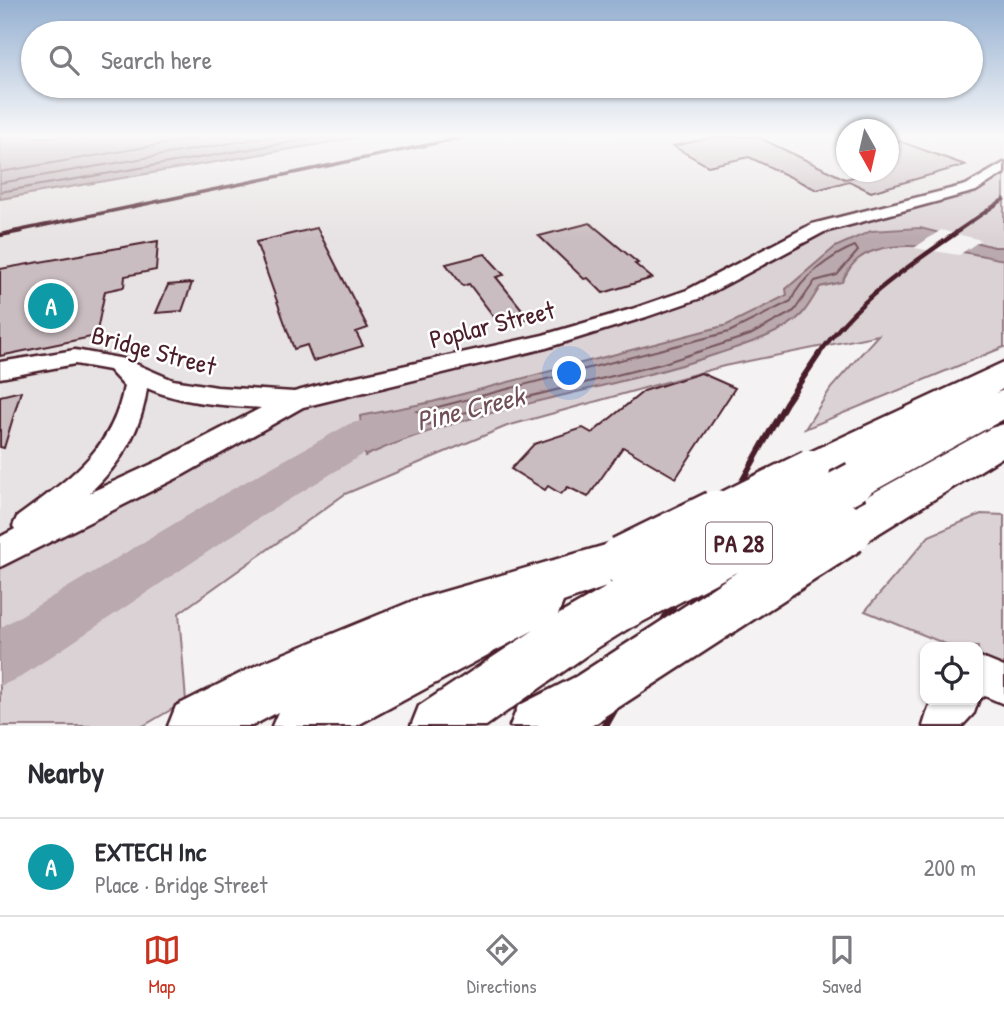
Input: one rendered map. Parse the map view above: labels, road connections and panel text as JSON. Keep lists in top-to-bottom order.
{
  "streets": {
    "highway": ["PA 28"],
    "street": ["Poplar Street", "Bridge Street"]
  },
  "crossings": [
    ["Poplar Street", "Bridge Street"]
  ],
  "water": ["Pine Creek"],
  "north": "bottom",
  "page": {
    "search": "Search here",
    "pins": "A",
    "heading": "Nearby",
    "list": [
      {
        "mark": "A",
        "name": "EXTECH Inc",
        "note": "Place · Bridge Street",
        "value": "200 m"
      }
    ],
    "nav": ["Map", "Directions", "Saved"]
  }
}
